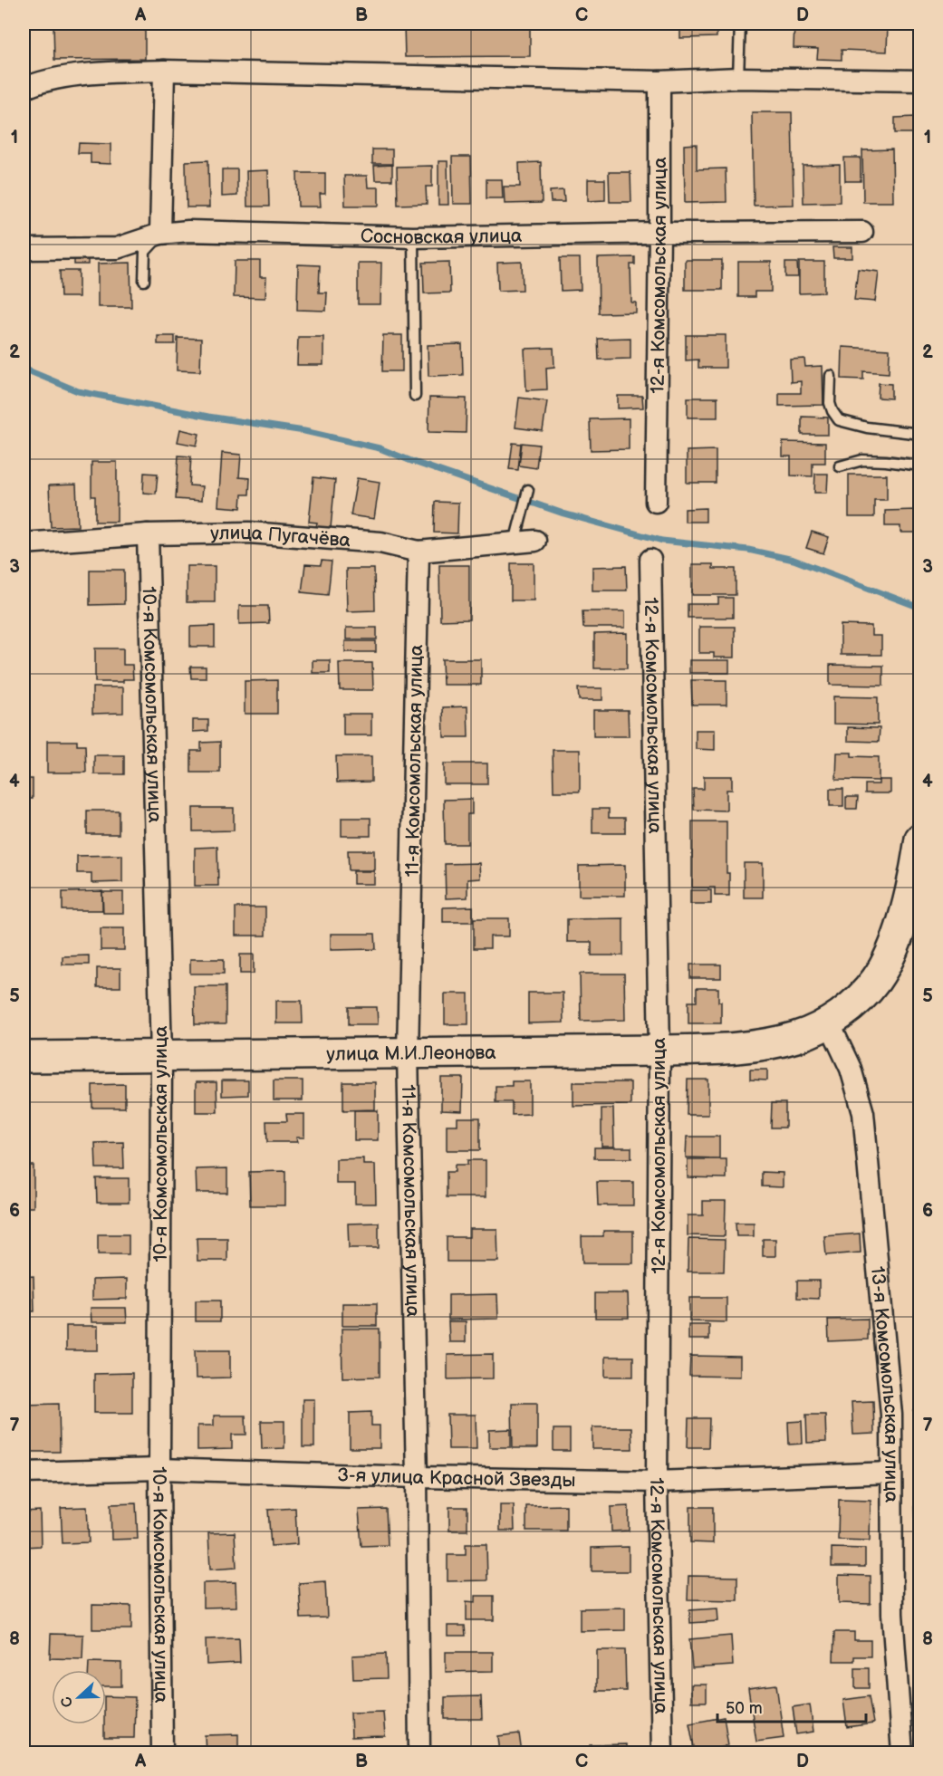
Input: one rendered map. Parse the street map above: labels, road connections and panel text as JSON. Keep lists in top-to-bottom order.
{
  "streets": {
    "main road": ["улица М.И.Леонова"],
    "street": [
      "Сосновская улица",
      "12-я Комсомольская улица",
      "улица Пугачёва",
      "10-я Комсомольская улица",
      "11-я Комсомольская улица",
      "13-я Комсомольская улица",
      "3-я улица Красной Звезды"
    ]
  },
  "crossings": [
    ["Сосновская улица", "12-я Комсомольская улица"],
    ["12-я Комсомольская улица", "улица М.И.Леонова"],
    ["12-я Комсомольская улица", "3-я улица Красной Звезды"],
    ["улица Пугачёва", "10-я Комсомольская улица"],
    ["улица Пугачёва", "11-я Комсомольская улица"],
    ["10-я Комсомольская улица", "улица М.И.Леонова"],
    ["10-я Комсомольская улица", "3-я улица Красной Звезды"],
    ["11-я Комсомольская улица", "улица М.И.Леонова"],
    ["11-я Комсомольская улица", "3-я улица Красной Звезды"],
    ["улица М.И.Леонова", "13-я Комсомольская улица"],
    ["13-я Комсомольская улица", "3-я улица Красной Звезды"]
  ],
  "scale_bar": "50 m",
  "north": "left",
  "grid": {
    "columns": [
      "A",
      "B",
      "C",
      "D"
    ],
    "rows": [
      "1",
      "2",
      "3",
      "4",
      "5",
      "6",
      "7",
      "8"
    ]
  }
}
